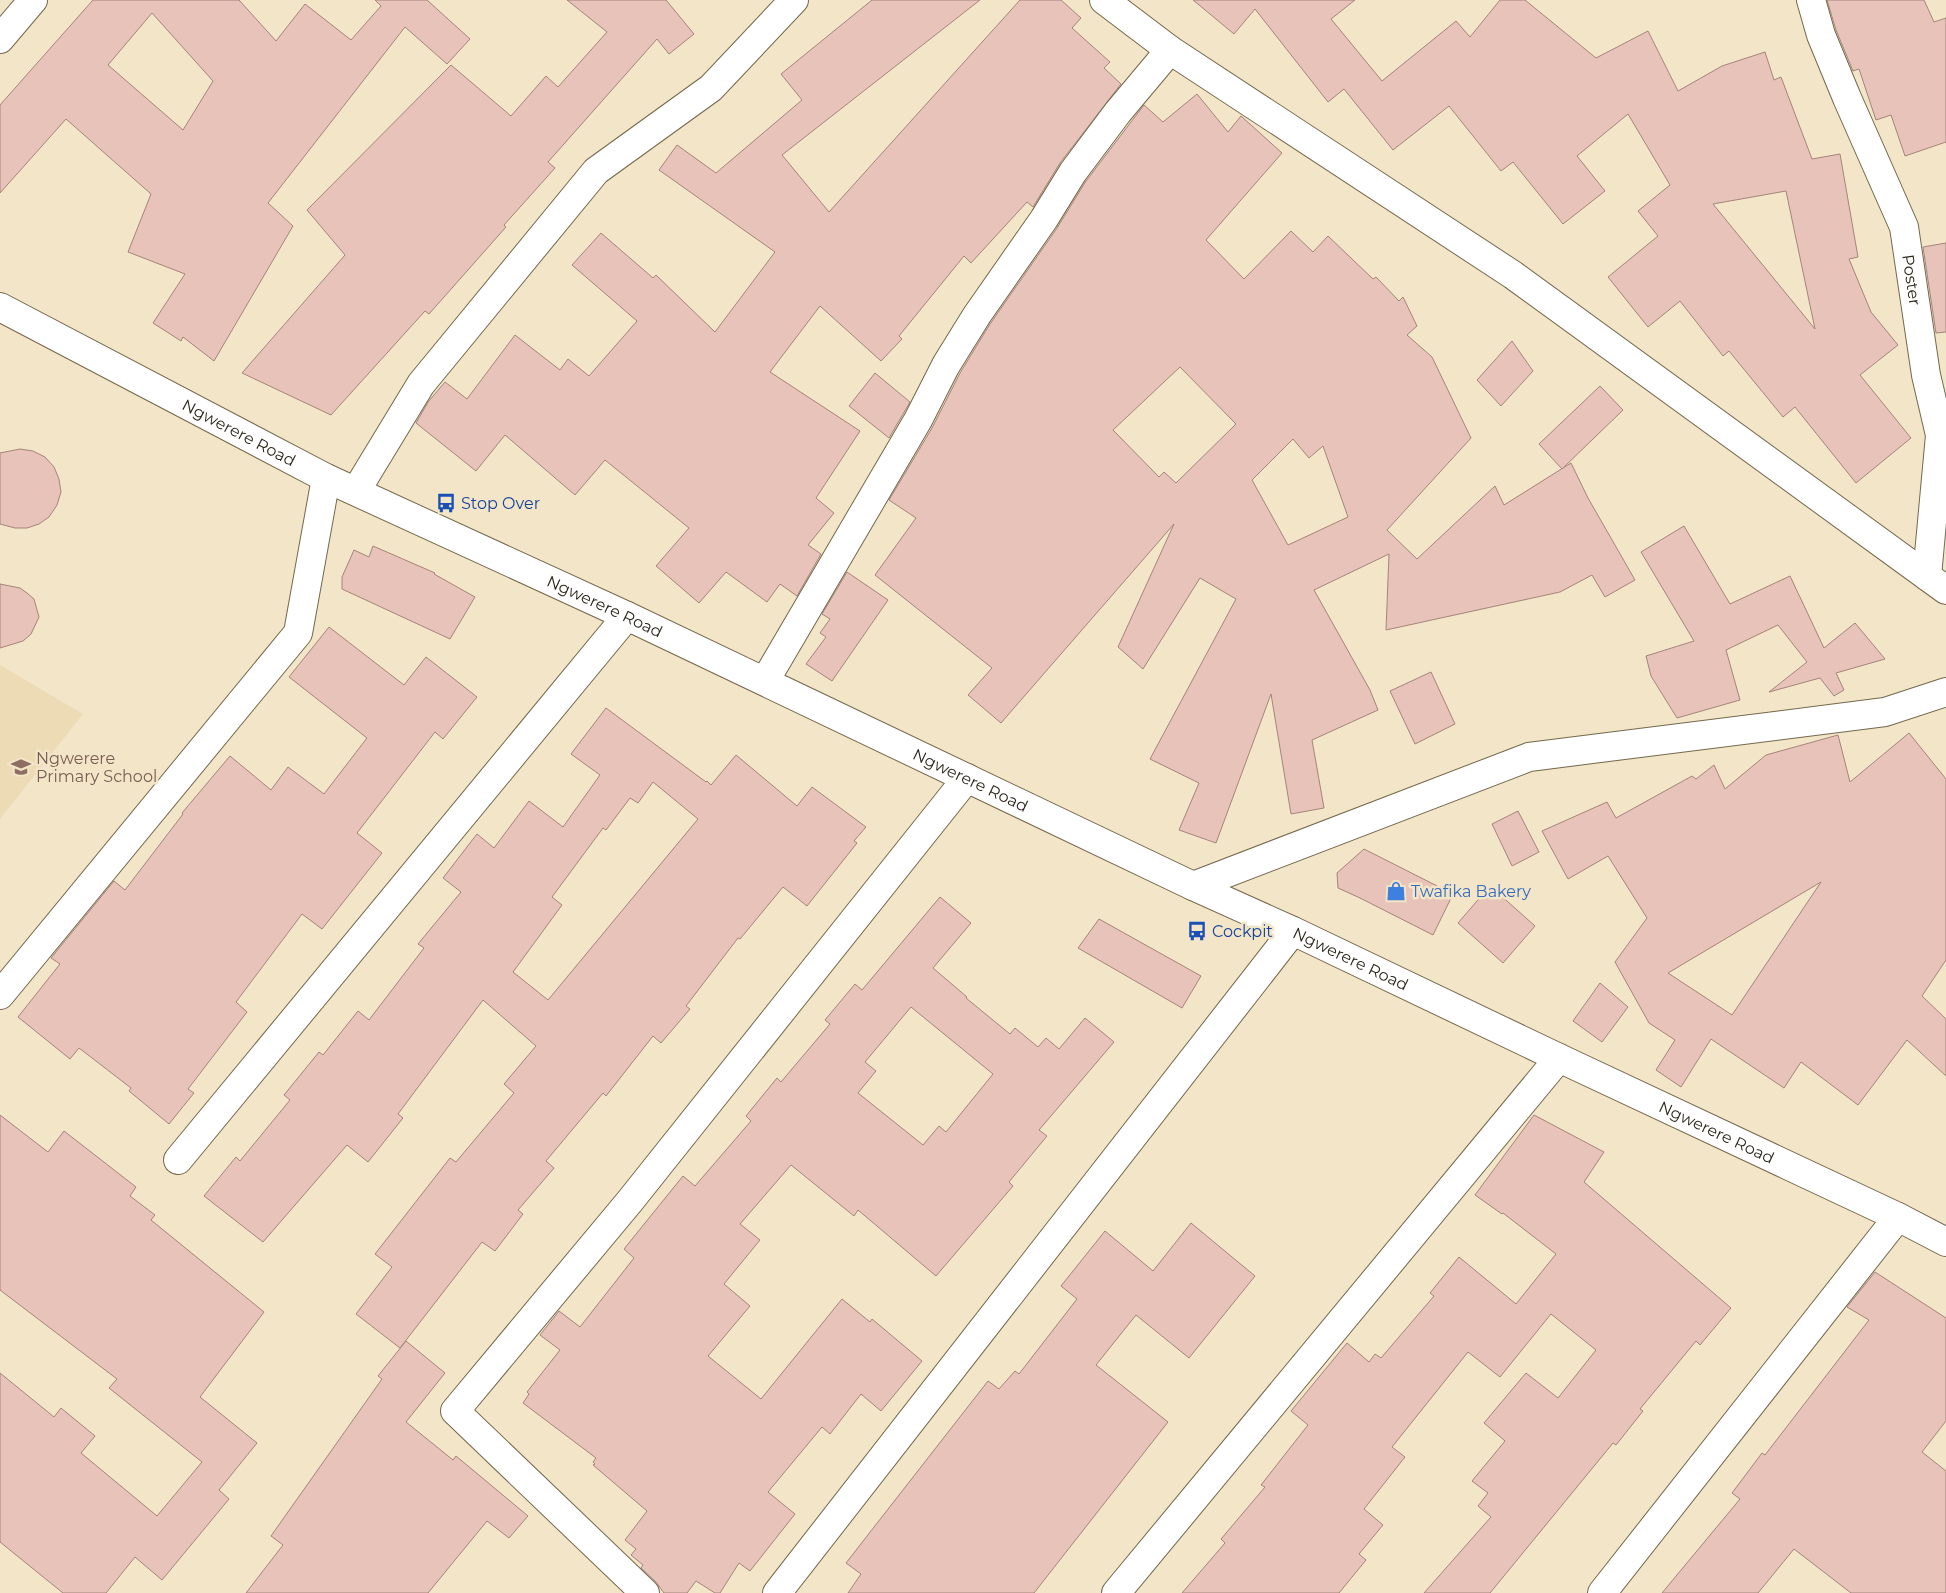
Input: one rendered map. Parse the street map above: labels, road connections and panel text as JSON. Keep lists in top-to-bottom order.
{
  "streets": {
    "street": ["Poster", "Ngwerere Road"]
  },
  "places": {
    "bus stop": ["Stop Over", "Cockpit"],
    "school or university": ["Ngwerere Primary School"],
    "shop": ["Twafika Bakery"]
  }
}
